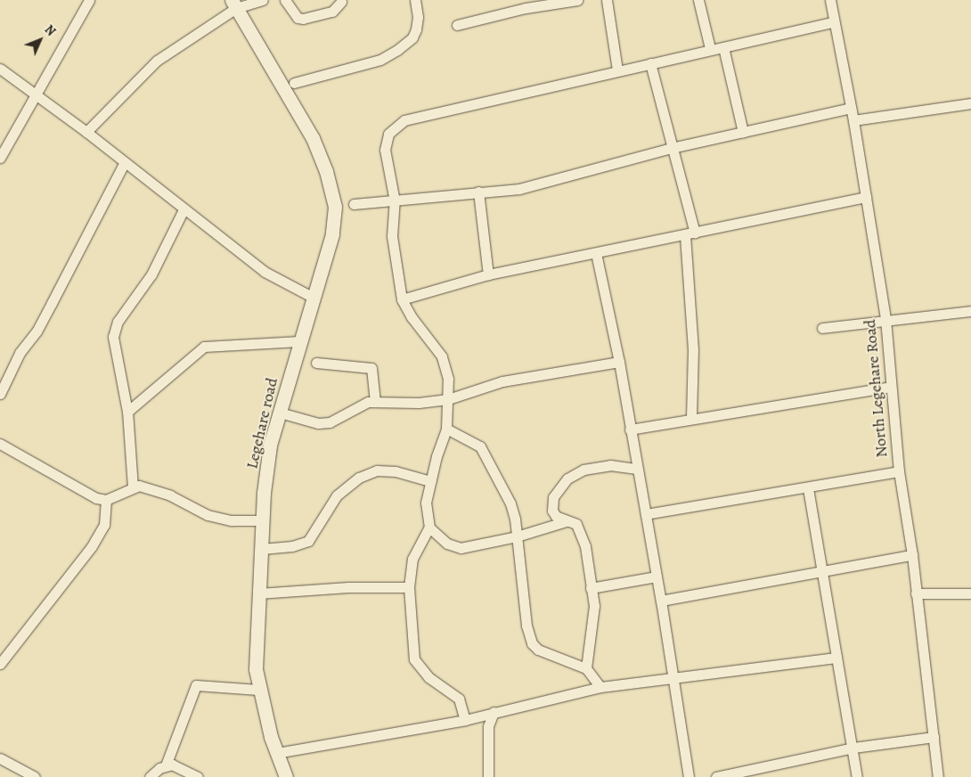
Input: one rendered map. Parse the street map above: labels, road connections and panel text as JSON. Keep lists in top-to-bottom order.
{
  "streets": {
    "main road": ["Legehare road"],
    "street": ["North Legehare Road"]
  },
  "north": "top right"
}
